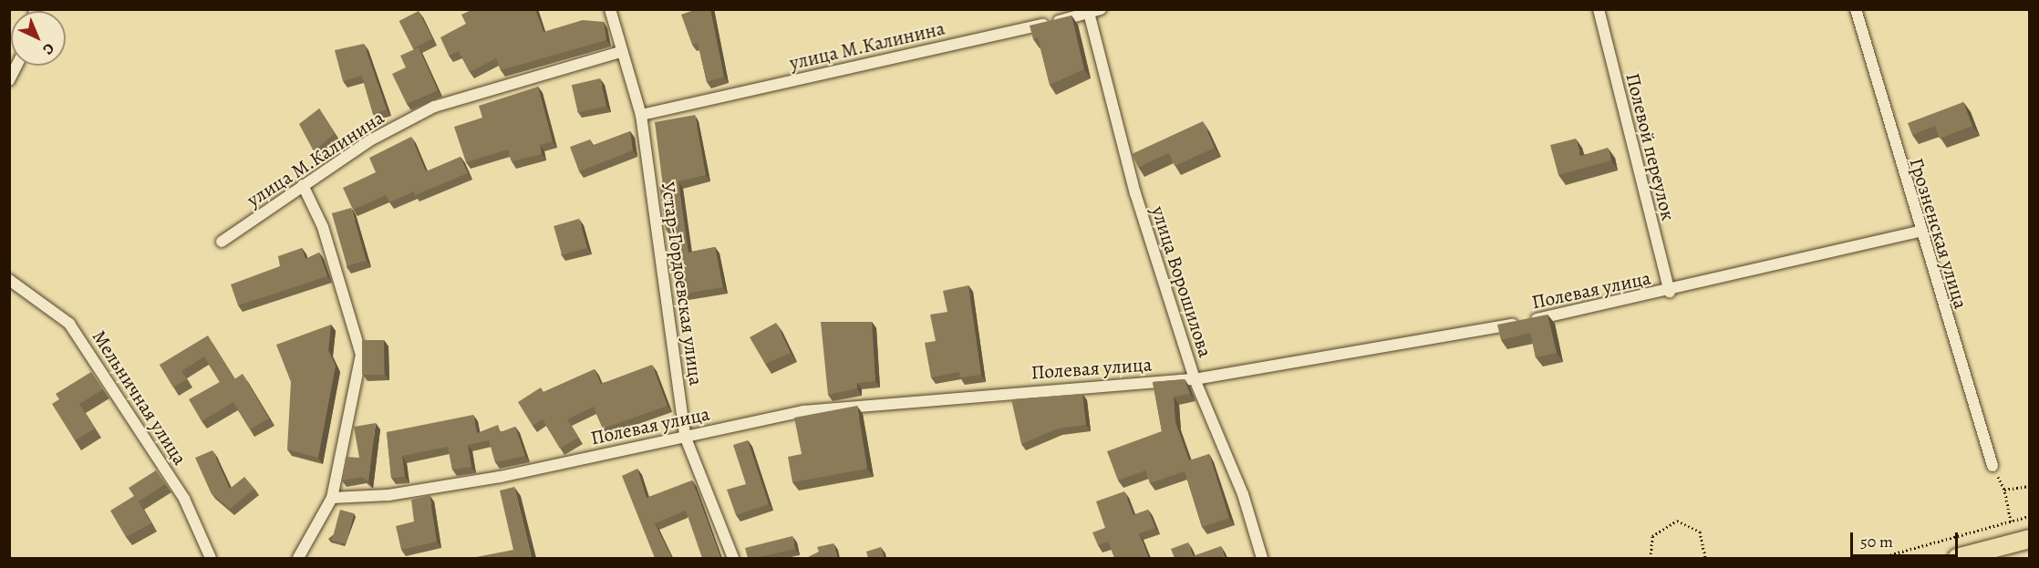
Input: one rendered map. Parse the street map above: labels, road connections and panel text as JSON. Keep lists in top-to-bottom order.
{
  "streets": {
    "street": [
      "улица М.Калинина",
      "Полевой переулок",
      "Грозненская улица",
      "улица Ворошилова",
      "Устар-Гордоевская улица",
      "Полевая улица",
      "Мельничная улица"
    ]
  },
  "crossings": [
    ["улица М.Калинина", "улица Ворошилова"],
    ["улица М.Калинина", "Устар-Гордоевская улица"],
    ["Полевой переулок", "Полевая улица"],
    ["Грозненская улица", "Полевая улица"],
    ["улица Ворошилова", "Полевая улица"],
    ["Устар-Гордоевская улица", "Полевая улица"]
  ],
  "scale_bar": "50 m",
  "north": "bottom right"
}
